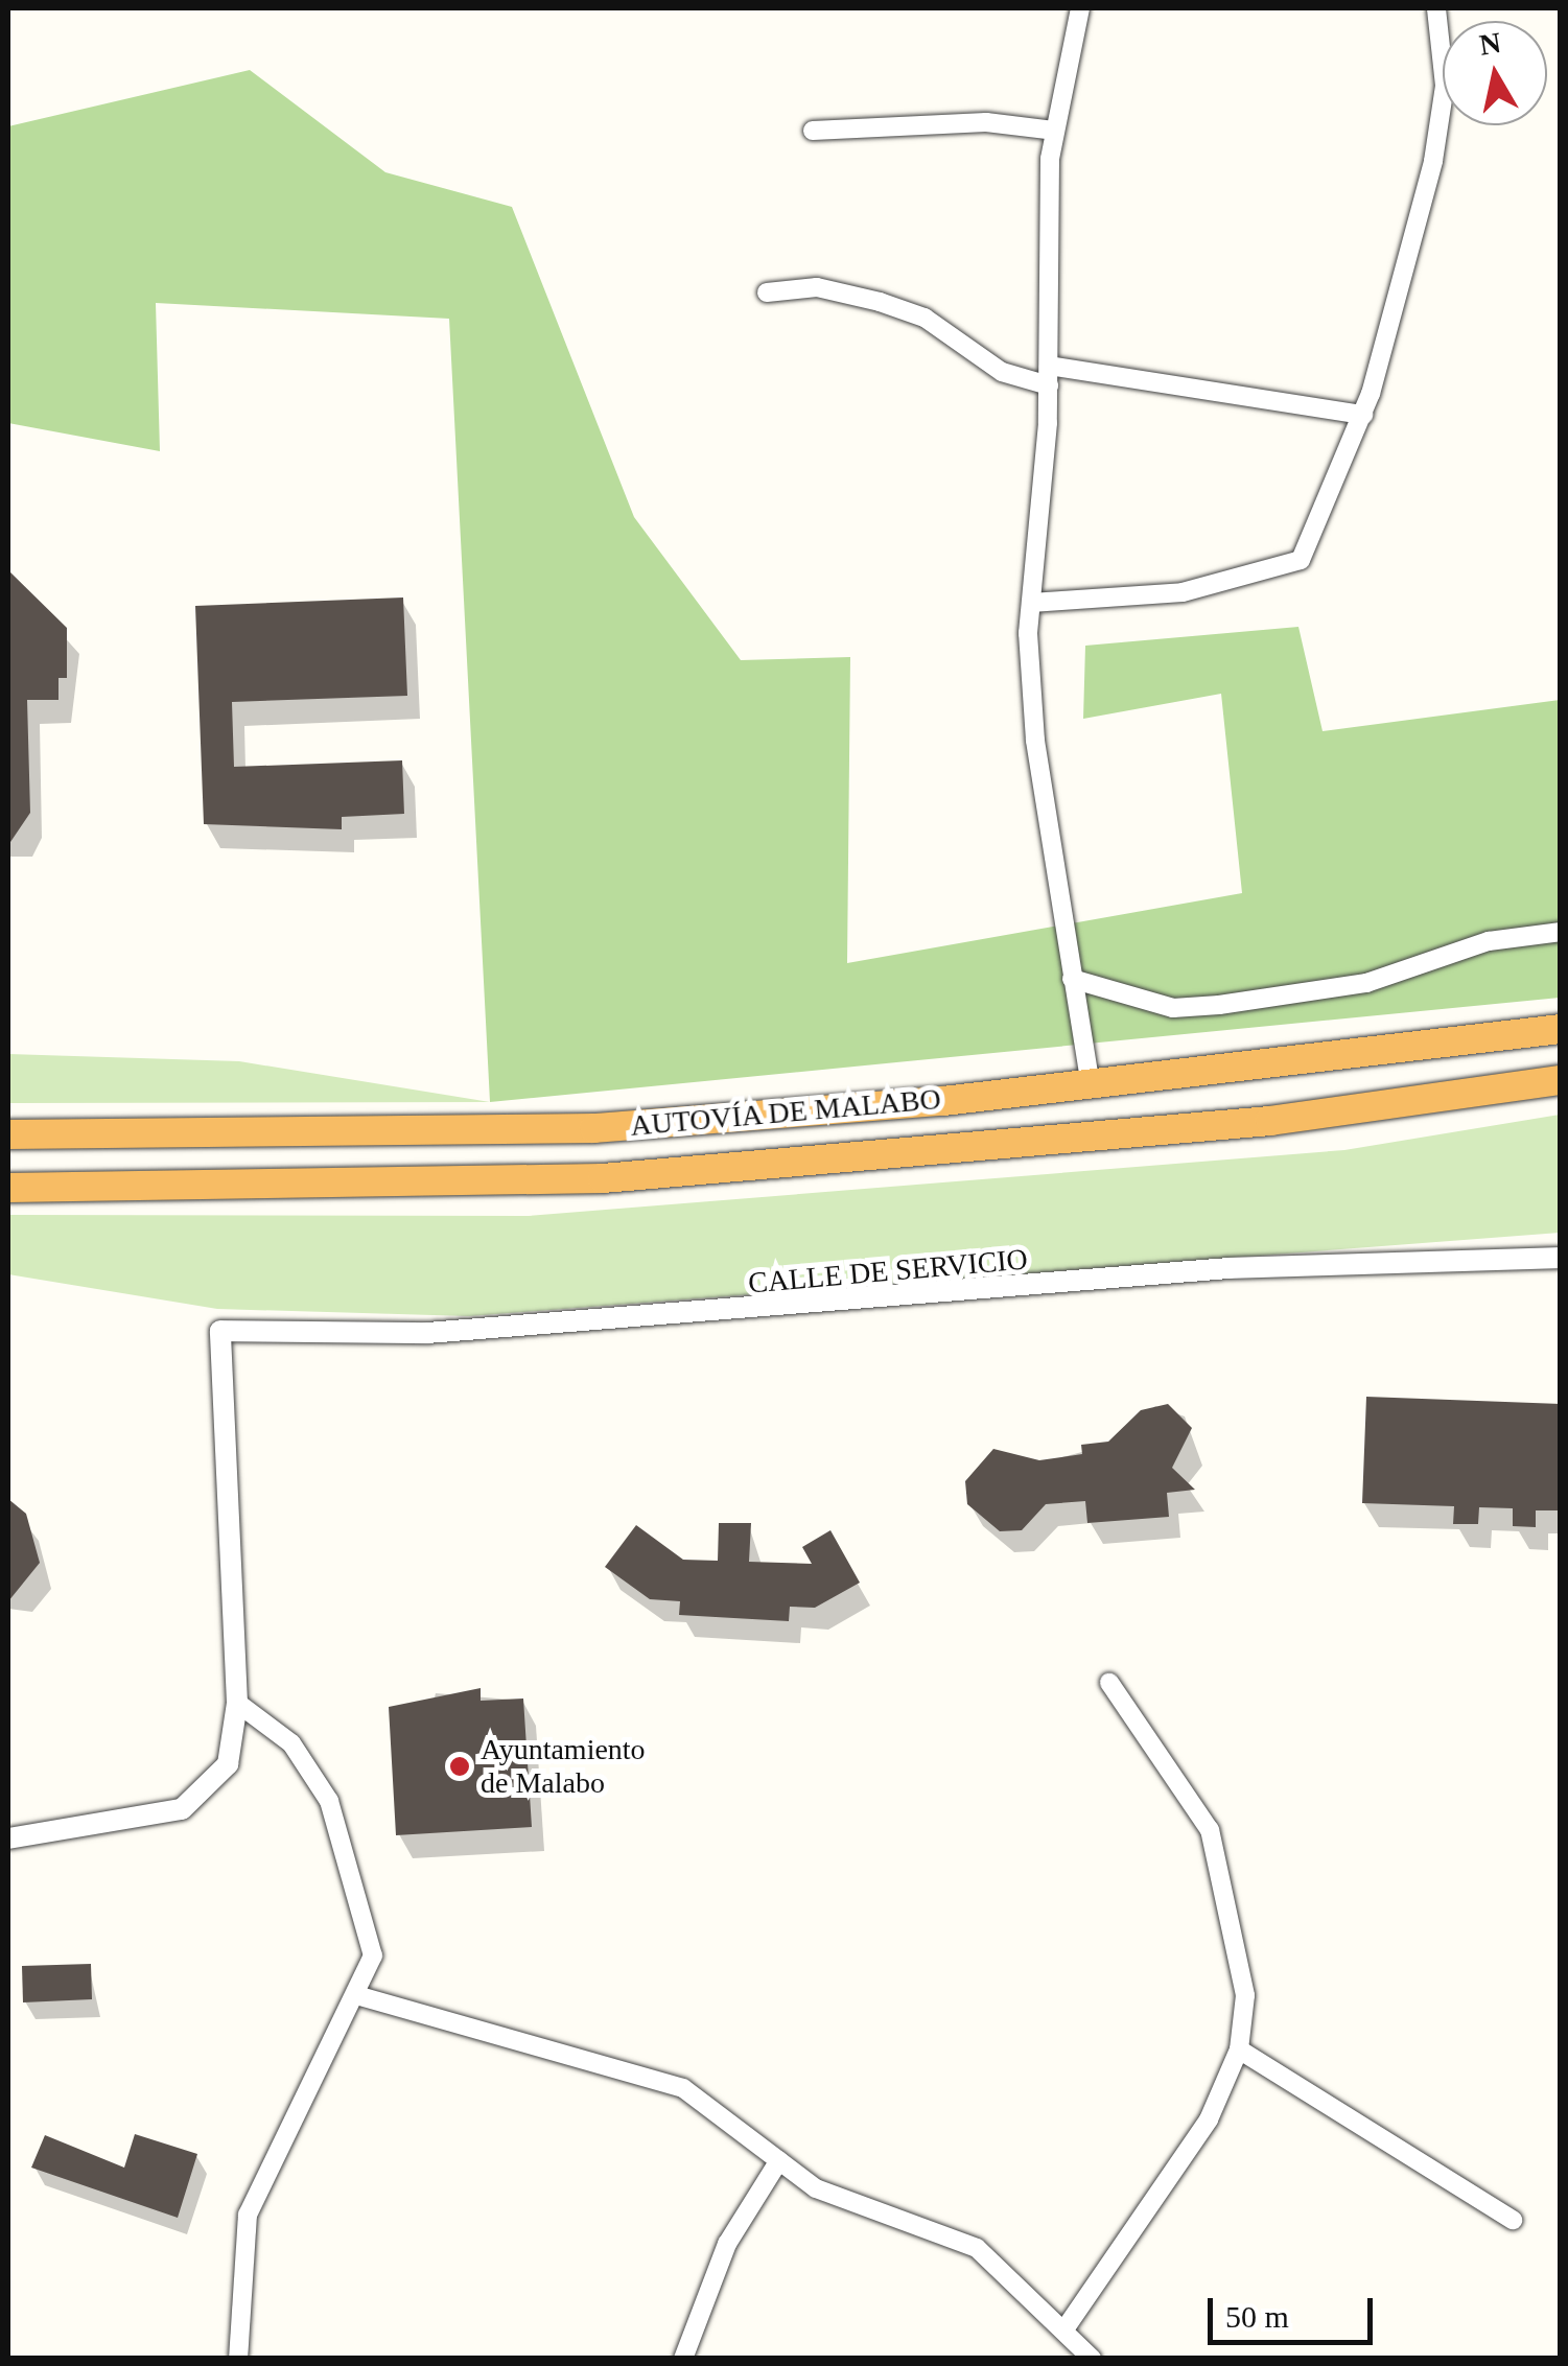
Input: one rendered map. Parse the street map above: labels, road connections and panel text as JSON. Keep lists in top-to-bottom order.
{
  "streets": {
    "highway": ["AUTOVÍA DE MALABO"],
    "street": ["CALLE DE SERVICIO"]
  },
  "places": ["Ayuntamiento de Malabo"],
  "scale_bar": "50 m",
  "north": "top"
}
